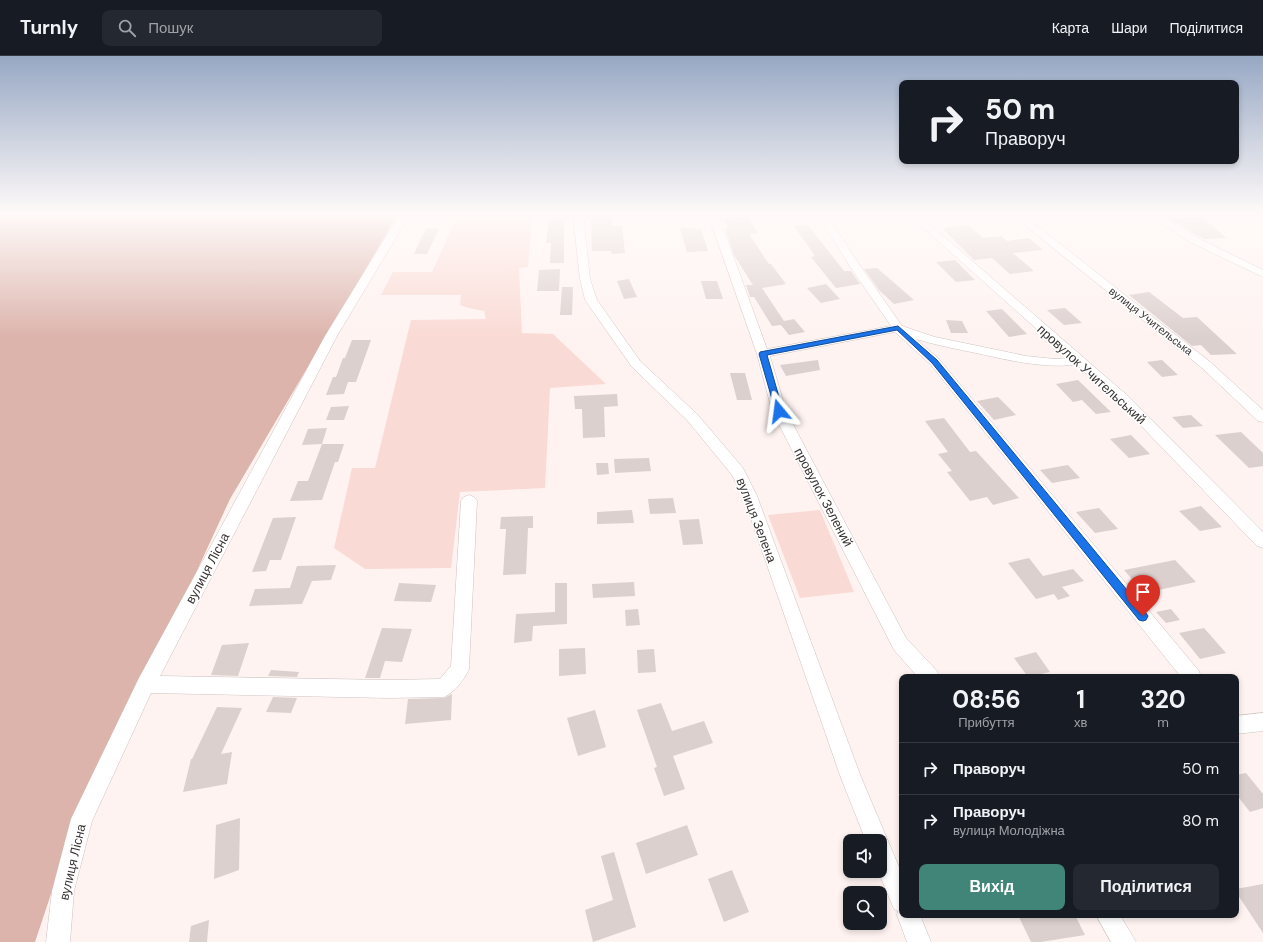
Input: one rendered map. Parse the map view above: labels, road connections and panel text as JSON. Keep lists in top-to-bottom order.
{
  "streets": {
    "street": [
      "вулиця Учительська",
      "провулок Учительський",
      "провулок Зелений",
      "вулиця Зелена",
      "вулиця Лісна"
    ]
  },
  "page": {
    "header": "Turnly",
    "search": "Пошук",
    "nav": ["Карта", "Шари", "Поділитися"],
    "turn": ["50 m", "Праворуч"],
    "eta": [
      "08:56",
      "Прибуття",
      "1",
      "хв",
      "320",
      "m"
    ],
    "list": [
      {
        "name": "Праворуч",
        "value": "50 m"
      },
      {
        "name": "Праворуч",
        "note": "вулиця Молодіжна",
        "value": "80 m"
      }
    ],
    "buttons": ["Вихід", "Поділитися"]
  }
}
